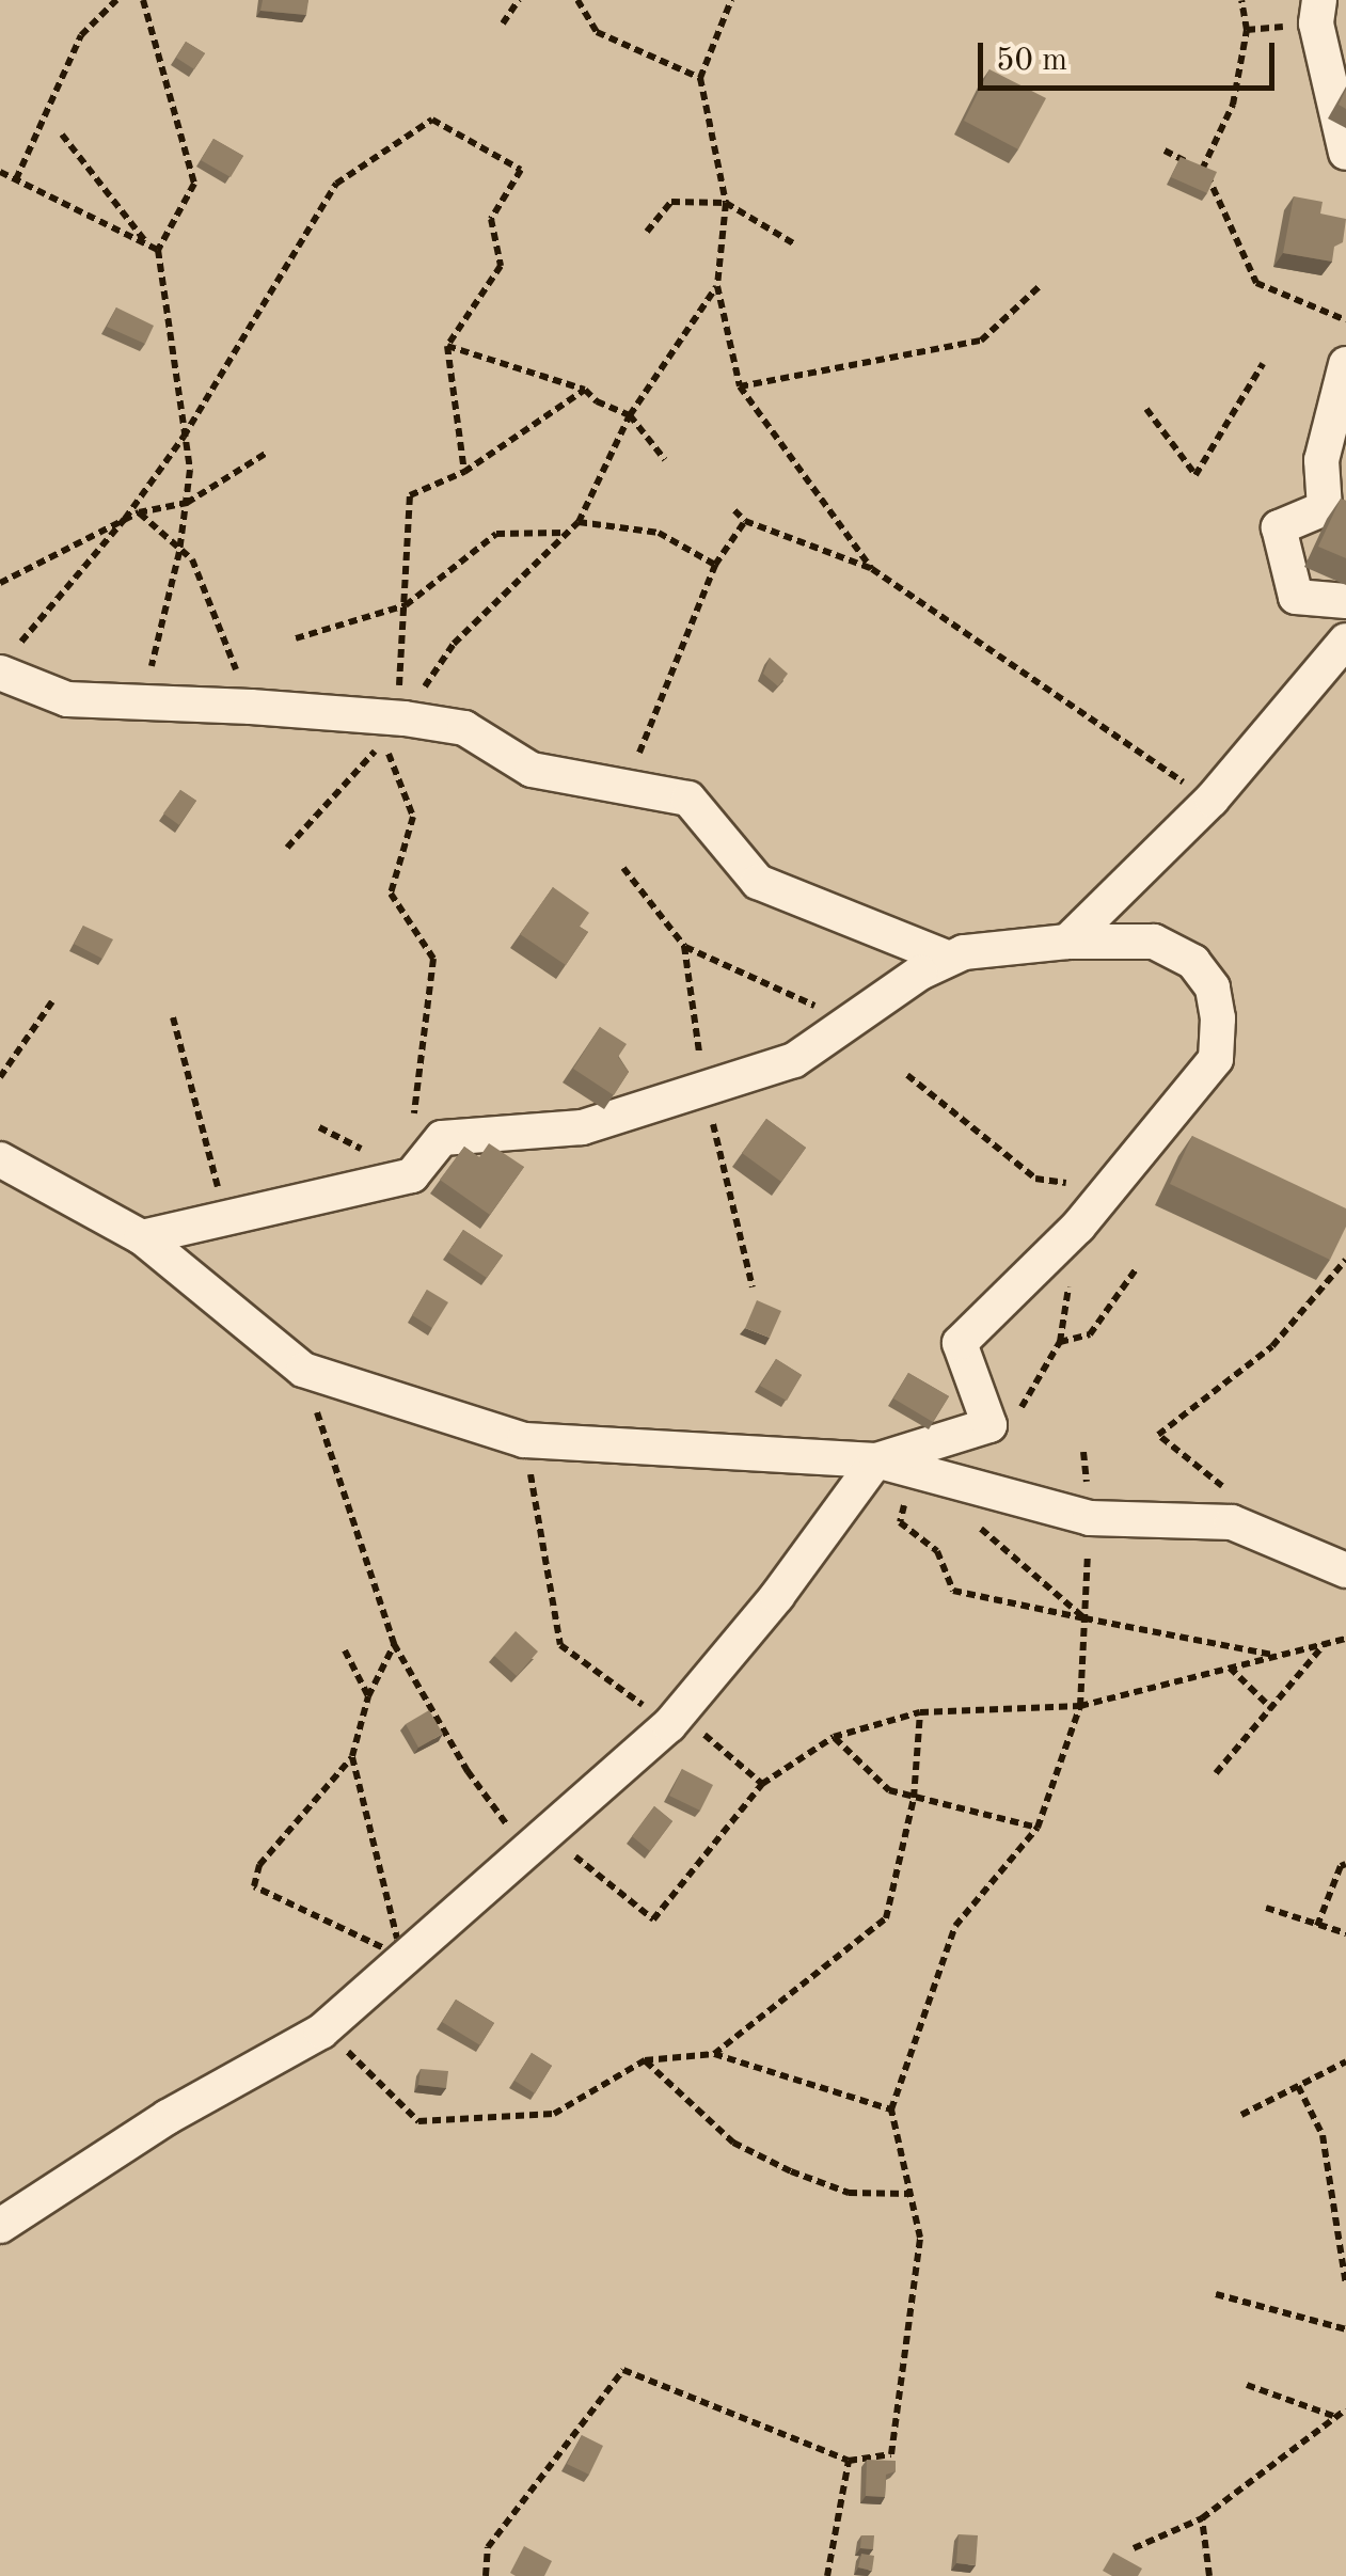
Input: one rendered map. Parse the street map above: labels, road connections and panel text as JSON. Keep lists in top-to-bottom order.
{
  "scale_bar": "50 m"
}
